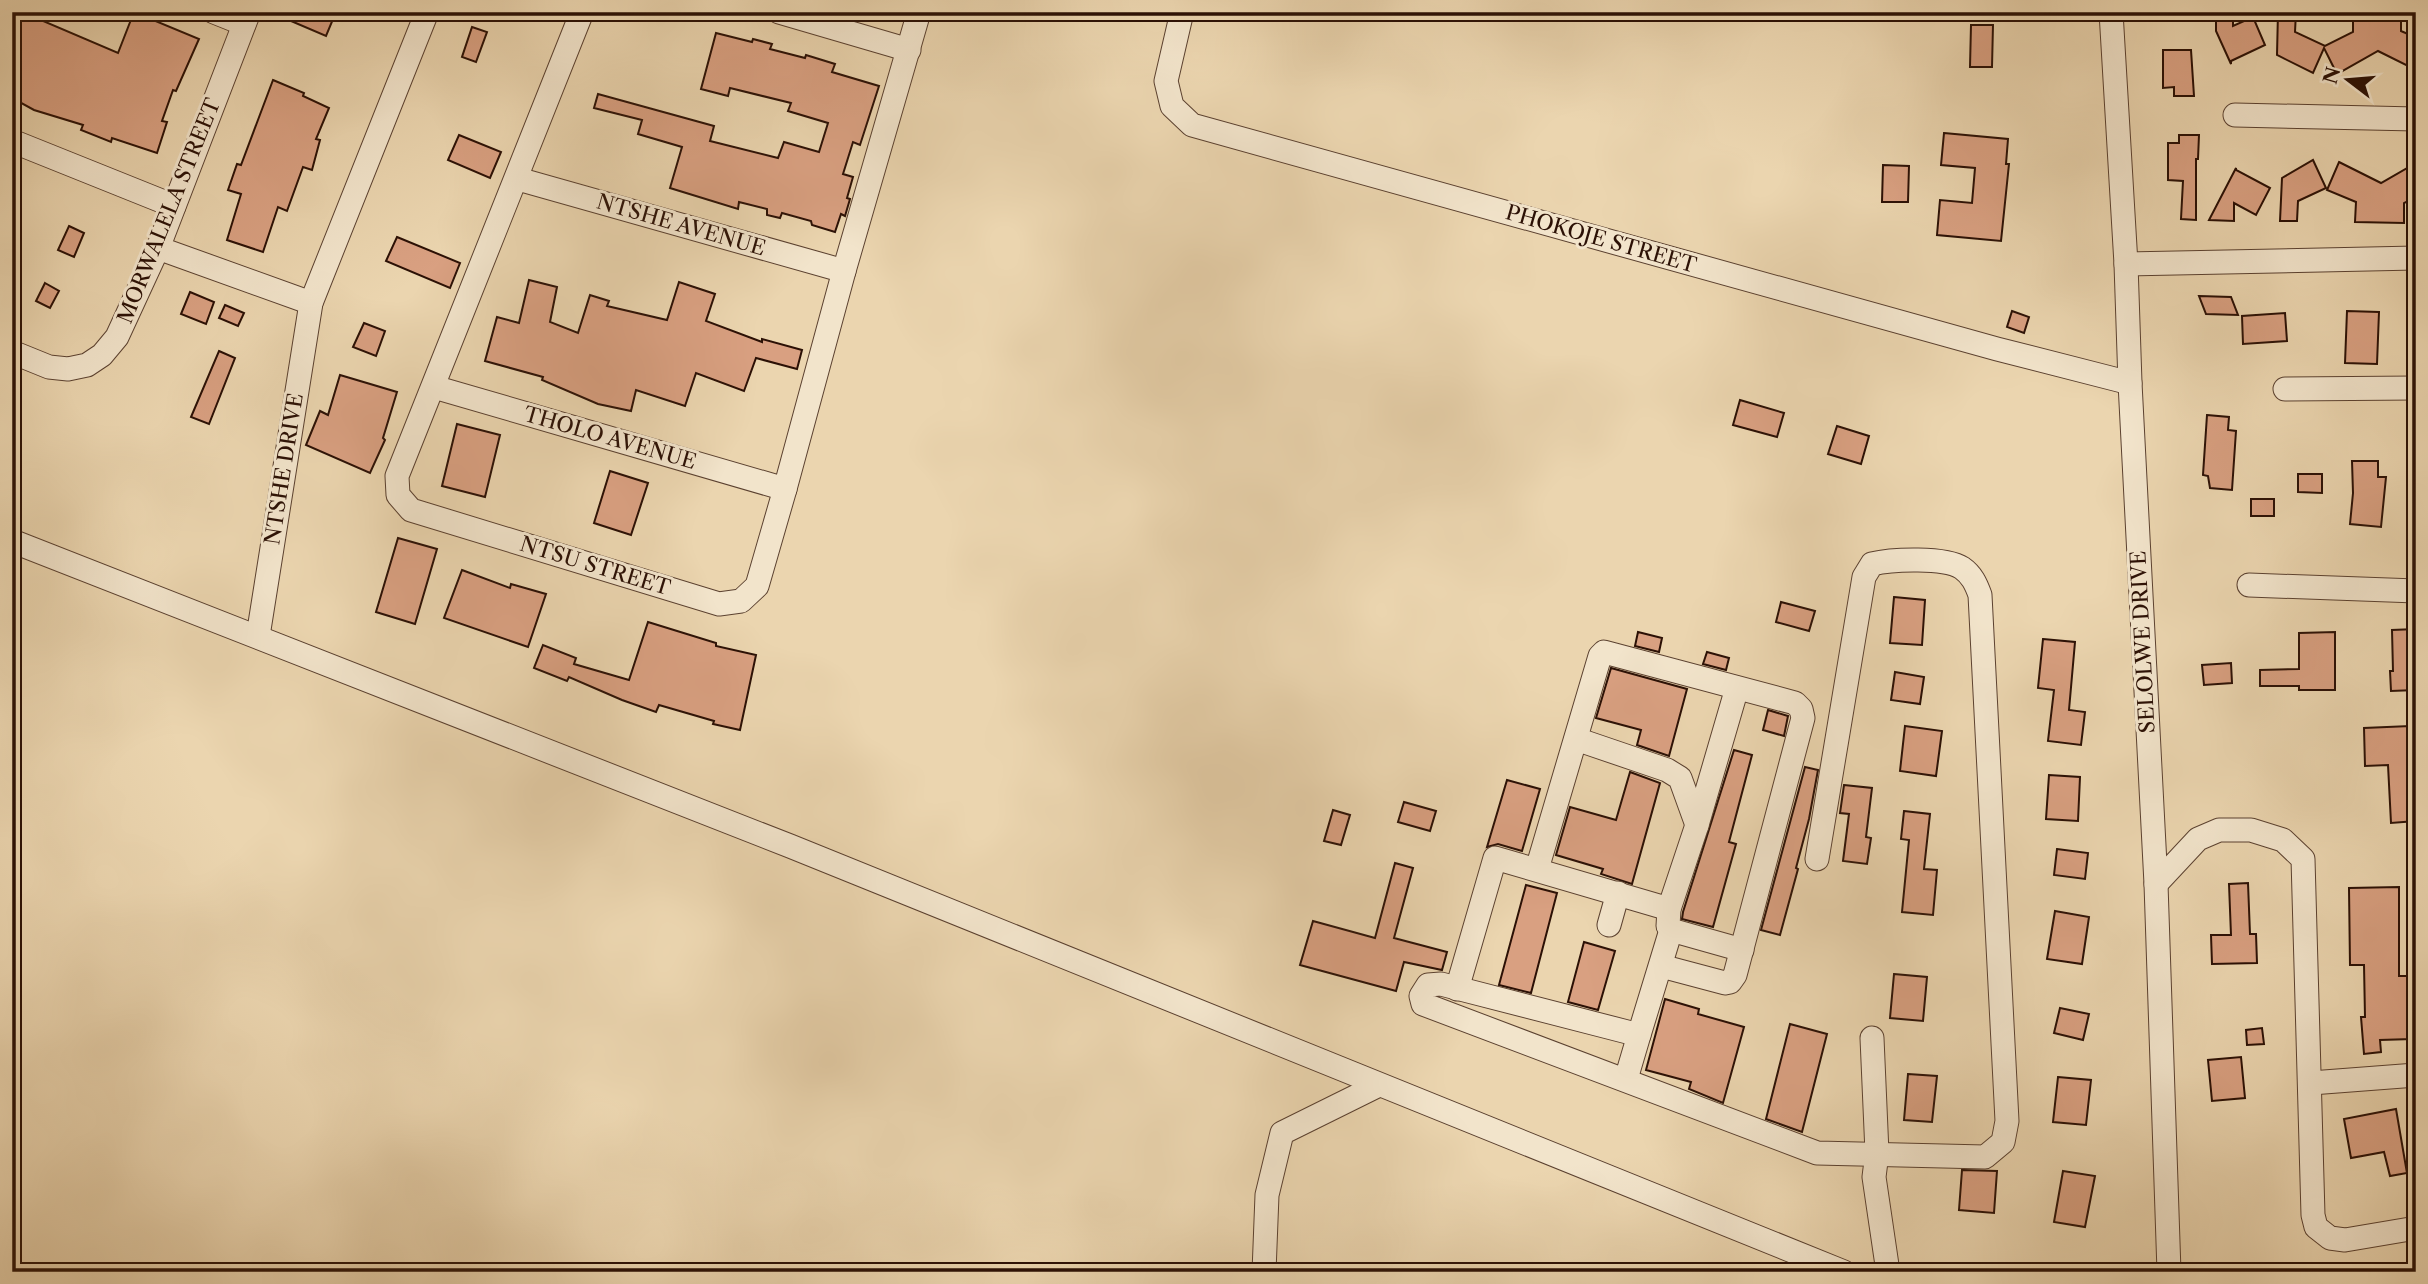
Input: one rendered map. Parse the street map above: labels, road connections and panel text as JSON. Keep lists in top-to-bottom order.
{
  "streets": {
    "street": [
      "MORWALELA STREET",
      "NTSHE AVENUE",
      "PHOKOJE STREET",
      "THOLO AVENUE",
      "NTSHE DRIVE",
      "NTSU STREET",
      "SELOLWE DRIVE"
    ]
  },
  "crossings": [
    ["NTSHE AVENUE", "NTSU STREET"],
    ["PHOKOJE STREET", "SELOLWE DRIVE"],
    ["THOLO AVENUE", "NTSU STREET"]
  ],
  "north": "left"
}
